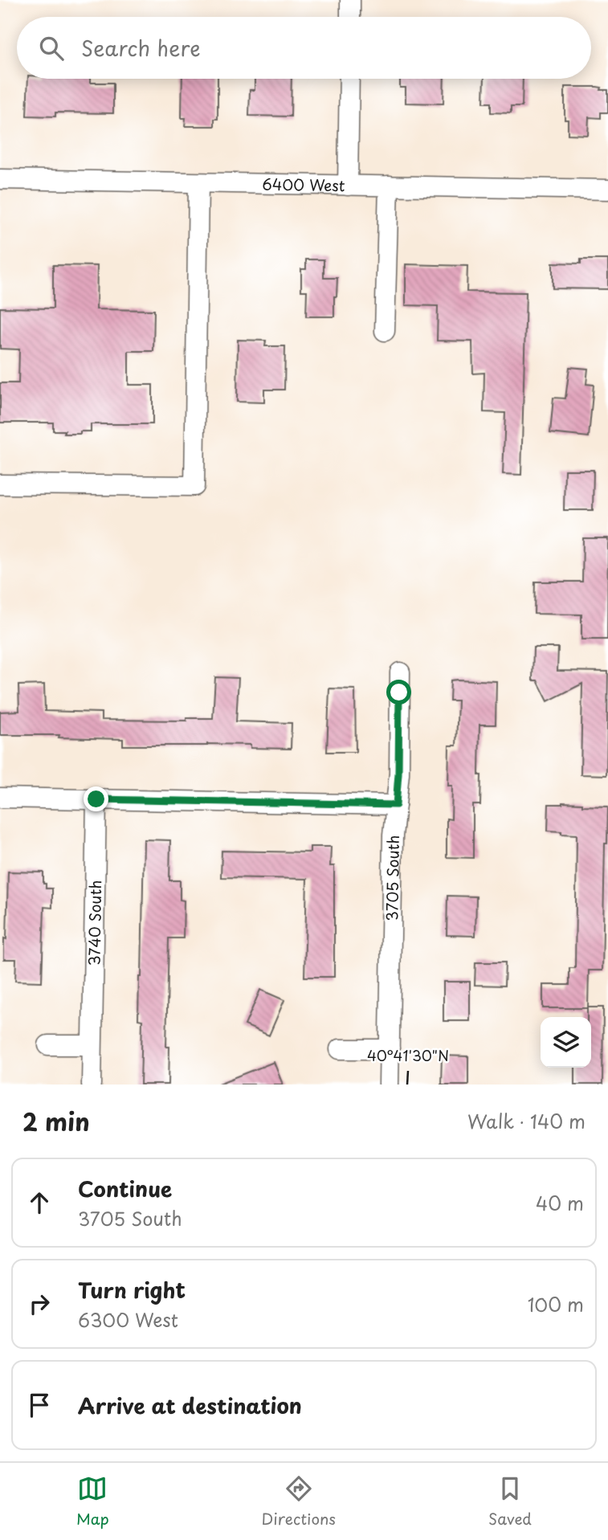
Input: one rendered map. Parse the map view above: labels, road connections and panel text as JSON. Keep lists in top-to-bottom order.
{
  "streets": {
    "street": ["6400 West", "3705 South", "3740 South"]
  },
  "page": {
    "search": "Search here",
    "heading": ["2 min", "Walk · 140 m"],
    "list": [
      ["Continue", "3705 South", "40 m"],
      ["Turn right", "6300 West", "100 m"],
      "Arrive at destination"
    ],
    "nav": ["Map", "Directions", "Saved"]
  },
  "coordinates": ["40°41'30\"N"]
}
